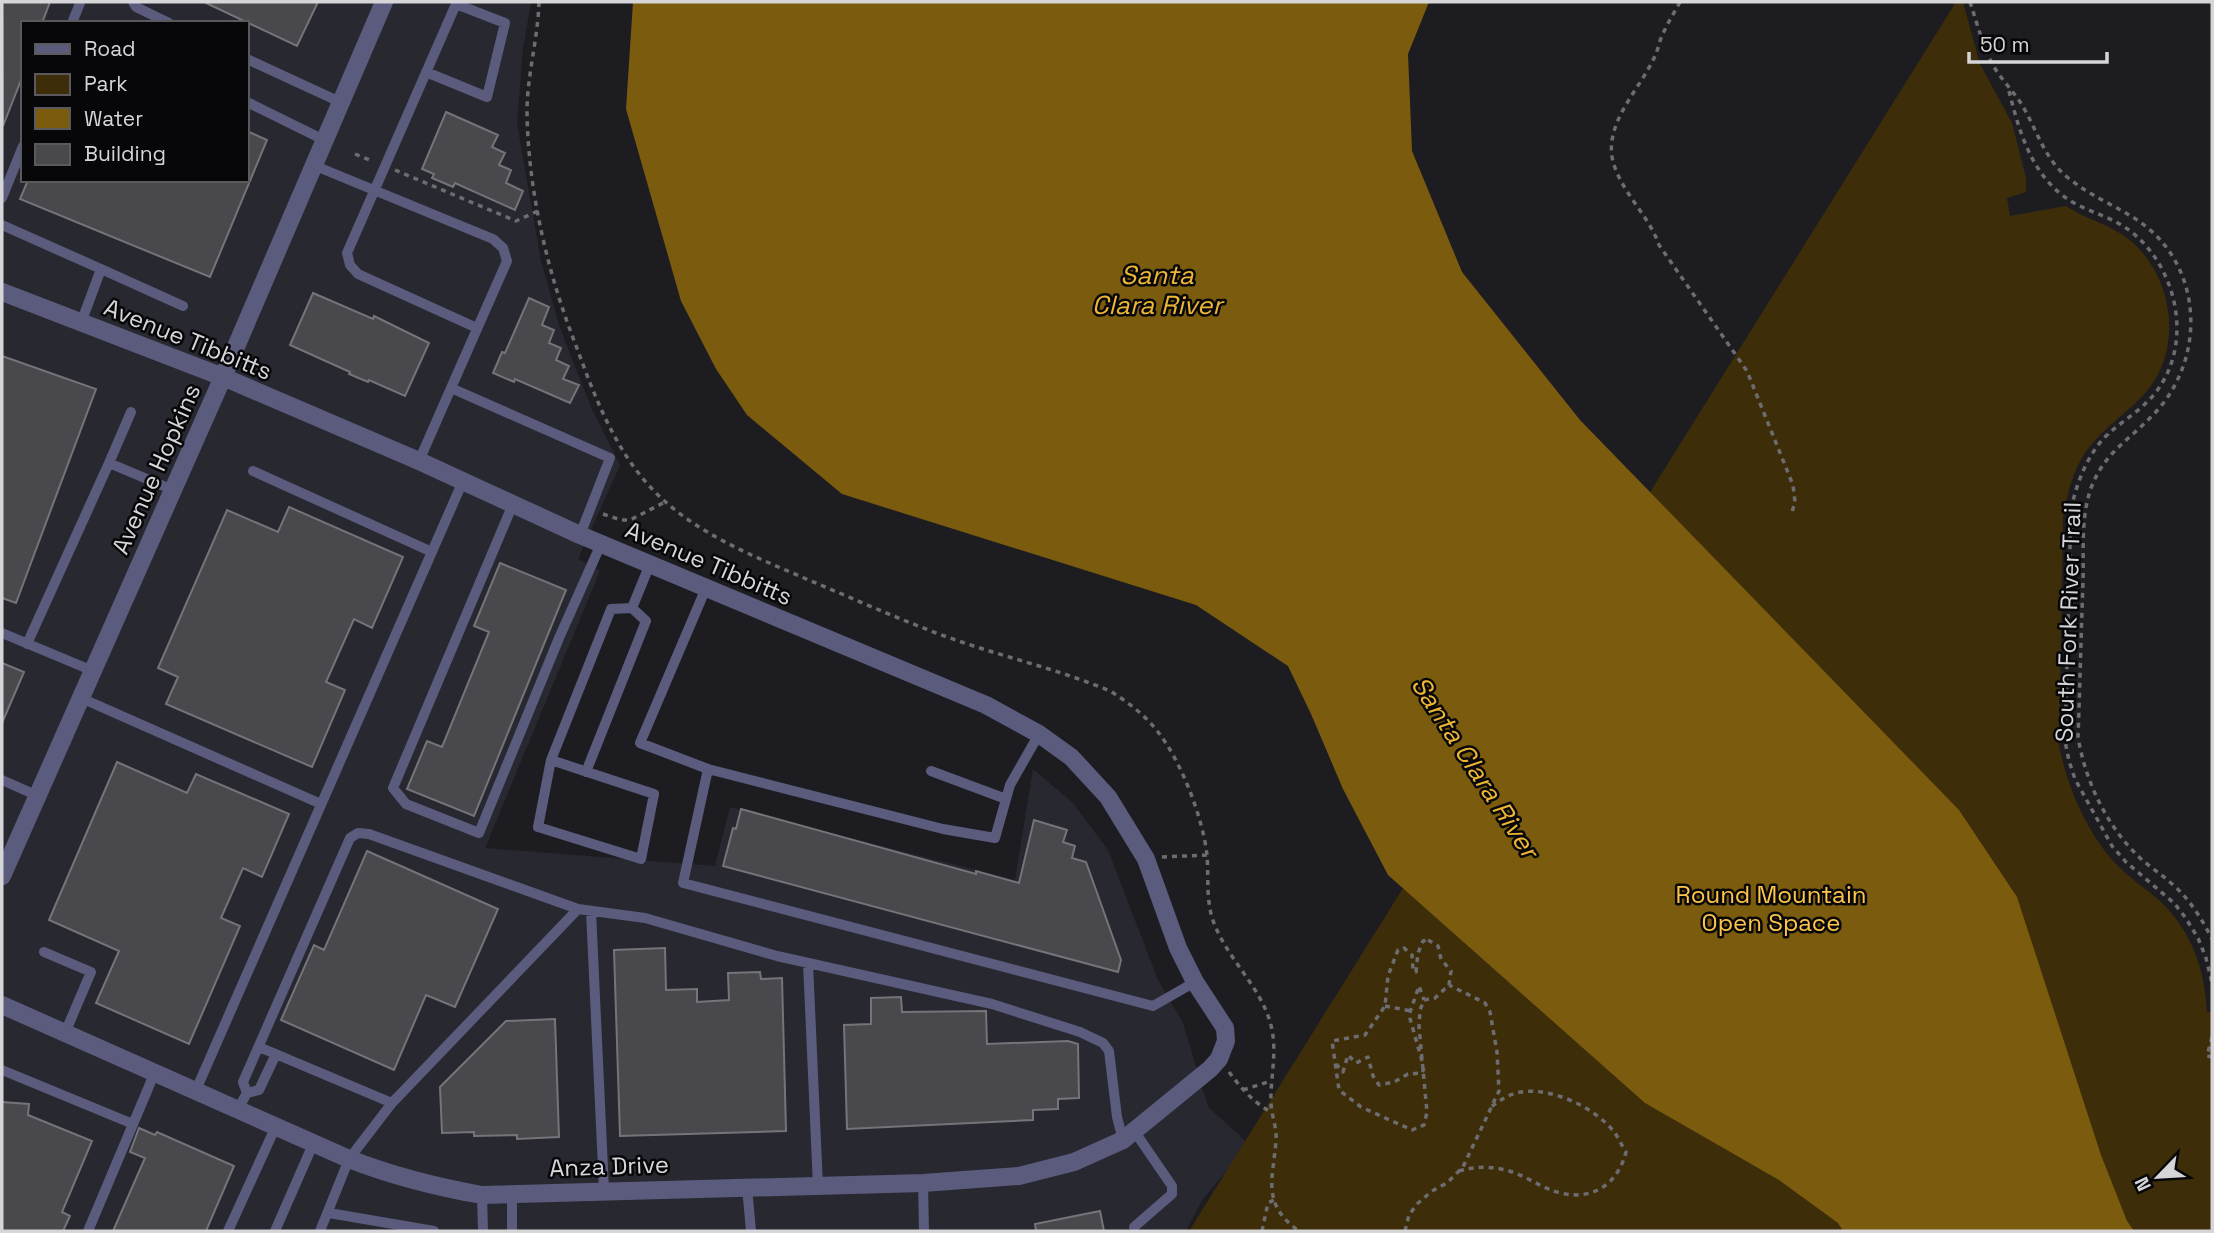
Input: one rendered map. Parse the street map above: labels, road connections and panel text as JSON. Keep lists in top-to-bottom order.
{
  "streets": {
    "street": ["Avenue Tibbitts", "Avenue Hopkins", "Anza Drive"],
    "path": ["South Fork River Trail"]
  },
  "crossings": [
    ["Avenue Tibbitts", "Avenue Hopkins"],
    ["Avenue Tibbitts", "Anza Drive"]
  ],
  "water": ["Santa Clara River"],
  "parks": ["Round Mountain Open Space"],
  "legend": [
    "Road",
    "Park",
    "Water",
    "Building"
  ],
  "scale_bar": "50 m",
  "north": "bottom left"
}
